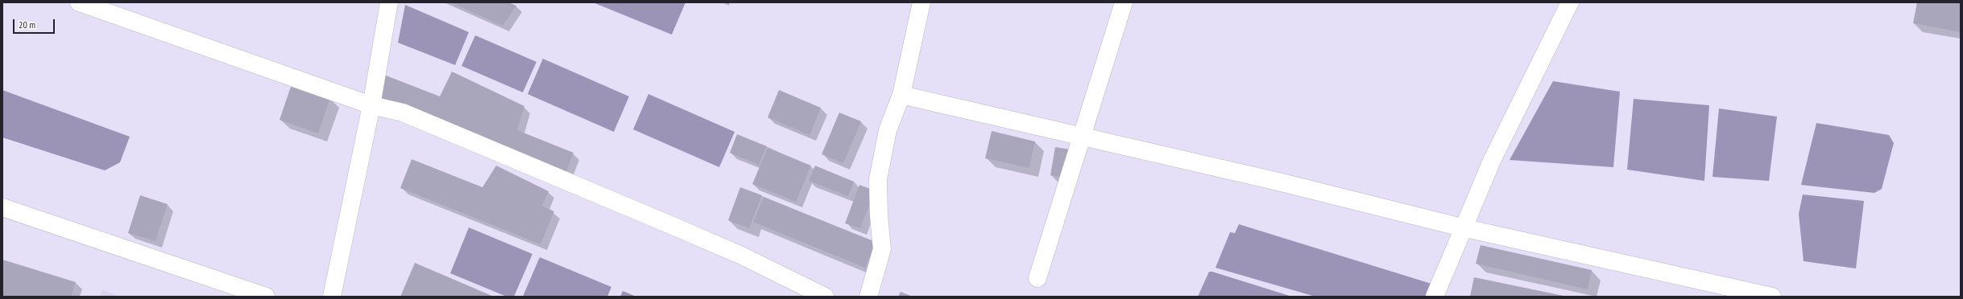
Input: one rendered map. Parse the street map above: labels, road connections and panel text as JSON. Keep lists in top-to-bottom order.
{
  "scale_bar": "20 m"
}
